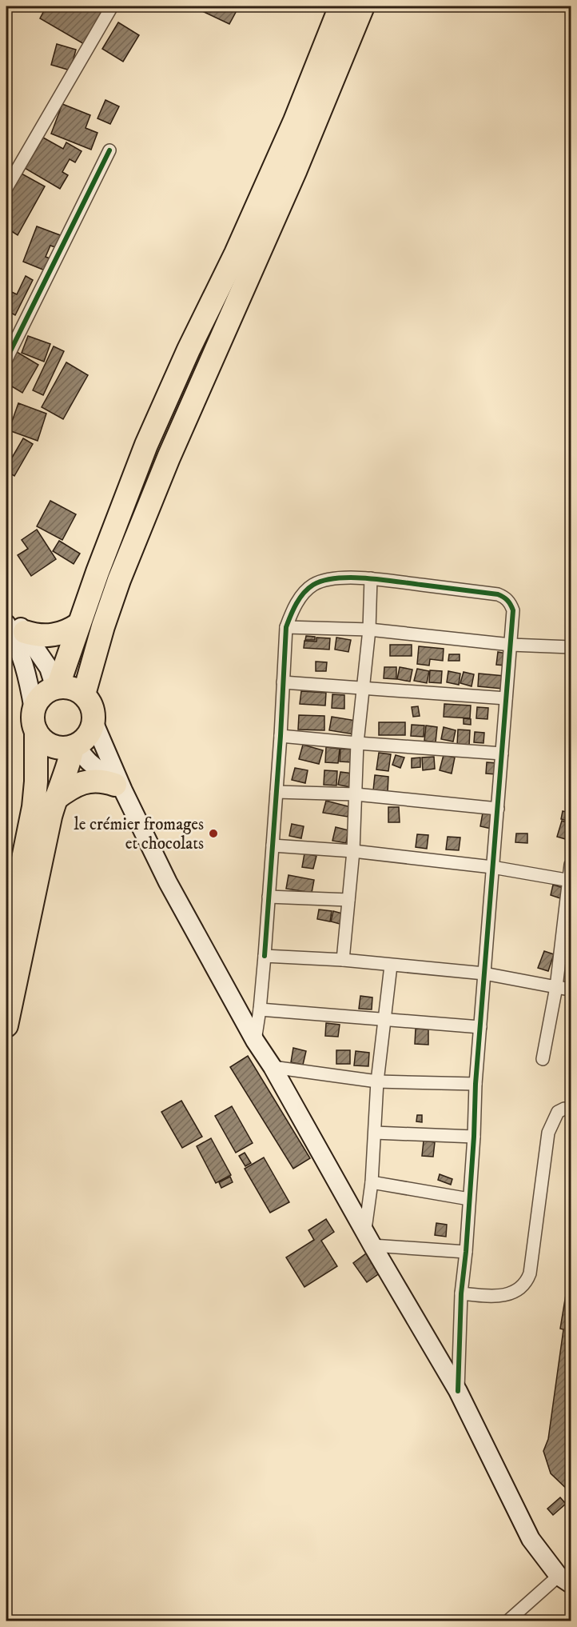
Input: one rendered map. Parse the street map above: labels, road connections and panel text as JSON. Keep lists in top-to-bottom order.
{
  "places": ["le crémier fromages et chocolats"]
}
